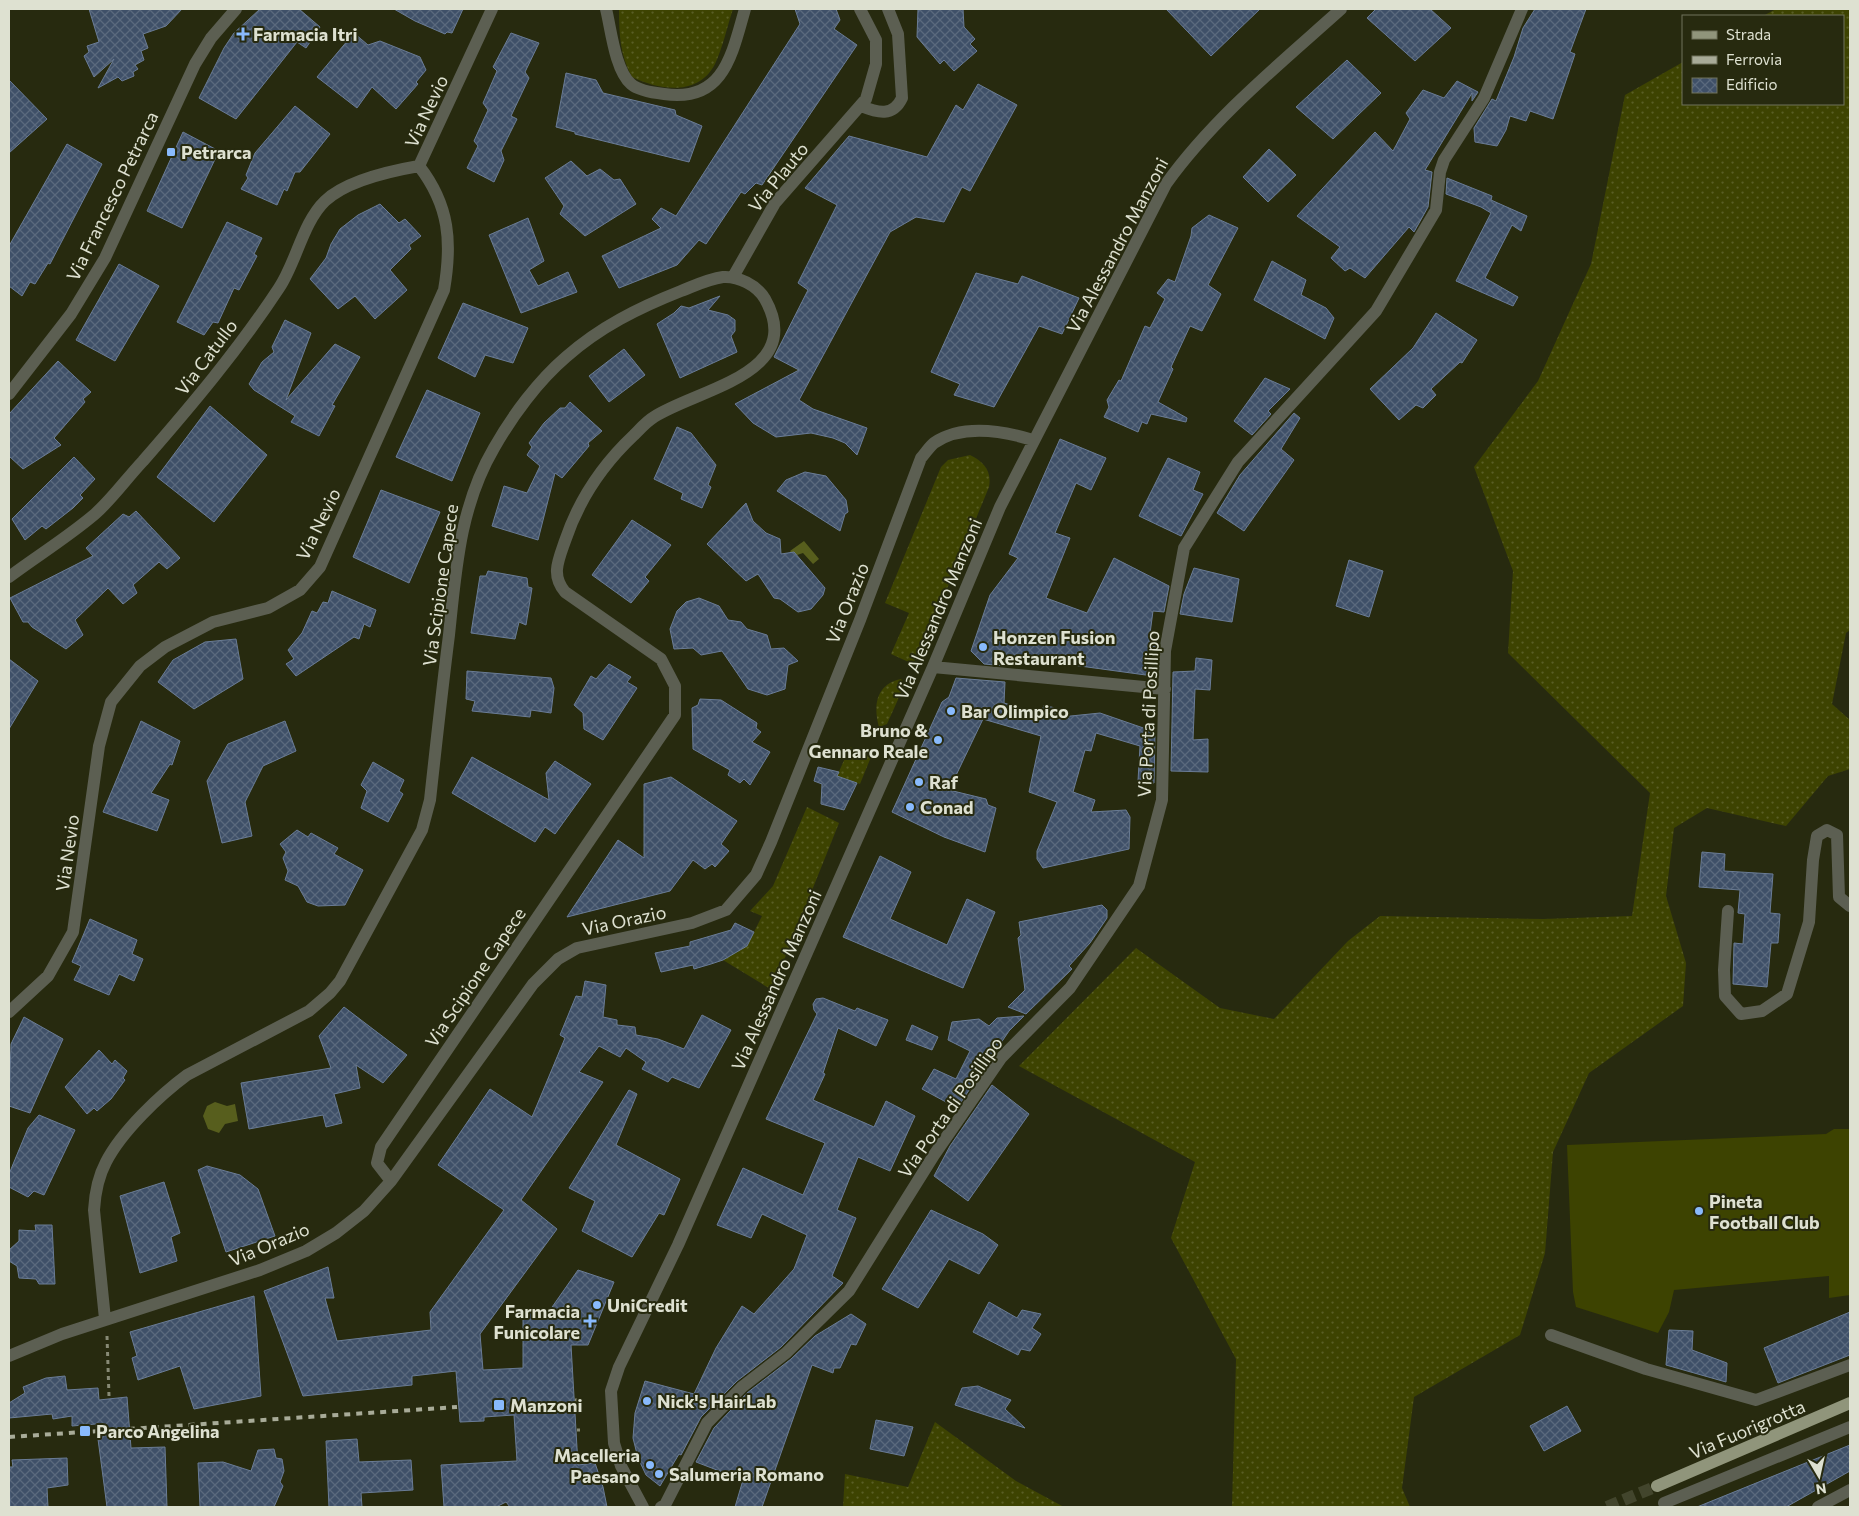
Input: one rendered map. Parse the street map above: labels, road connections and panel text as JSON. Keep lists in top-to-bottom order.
{
  "streets": {
    "main road": ["Via Fuorigrotta"],
    "street": [
      "Via Nevio",
      "Via Plauto",
      "Via Francesco Petrarca",
      "Via Alessandro Manzoni",
      "Via Catullo",
      "Via Scipione Capece",
      "Via Orazio",
      "Via Porta di Posillipo"
    ]
  },
  "crossings": [
    ["Via Nevio", "Via Catullo"],
    ["Via Plauto", "Via Scipione Capece"],
    ["Via Alessandro Manzoni", "Via Orazio"],
    ["Via Scipione Capece", "Via Orazio"]
  ],
  "places": {
    "health": ["Farmacia Itri", "Farmacia Funicolare"],
    "transit": ["Petrarca", "Manzoni", "Parco Angelina"],
    "other": [
      "Honzen Fusion Restaurant",
      "Bar Olimpico",
      "Bruno & Gennaro Reale",
      "Raf",
      "Conad",
      "Pineta Football Club",
      "UniCredit",
      "Nick's HairLab",
      "Macelleria Paesano",
      "Salumeria Romano"
    ]
  },
  "legend": ["Strada", "Ferrovia", "Edificio"],
  "north": "bottom"
}
